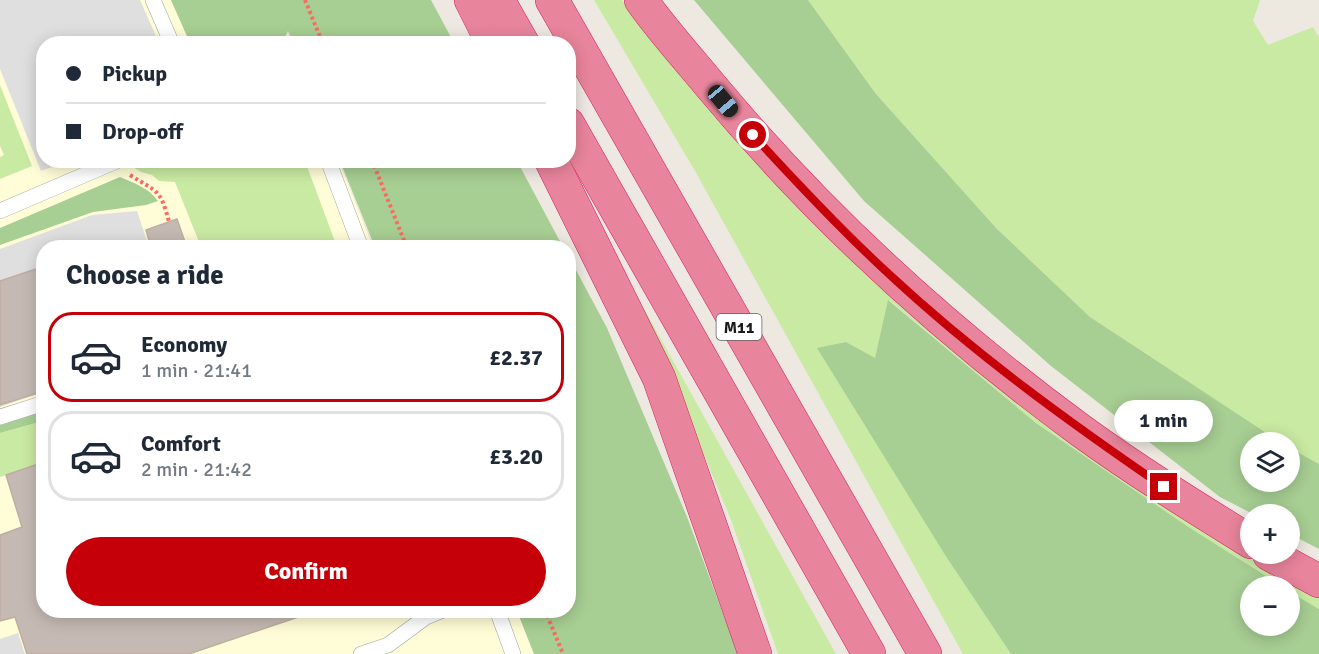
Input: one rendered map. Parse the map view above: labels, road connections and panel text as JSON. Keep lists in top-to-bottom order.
{
  "streets": {
    "highway": ["M11"]
  },
  "page": {
    "banner": ["Pickup", "Drop-off"],
    "heading": "Choose a ride",
    "list": [
      {
        "name": "Economy",
        "note": "1 min · 21:41",
        "value": "£2.37"
      },
      {
        "name": "Comfort",
        "note": "2 min · 21:42",
        "value": "£3.20"
      }
    ],
    "bubble": "1 min",
    "map_buttons": ["+", "−"],
    "buttons": "Confirm"
  }
}
